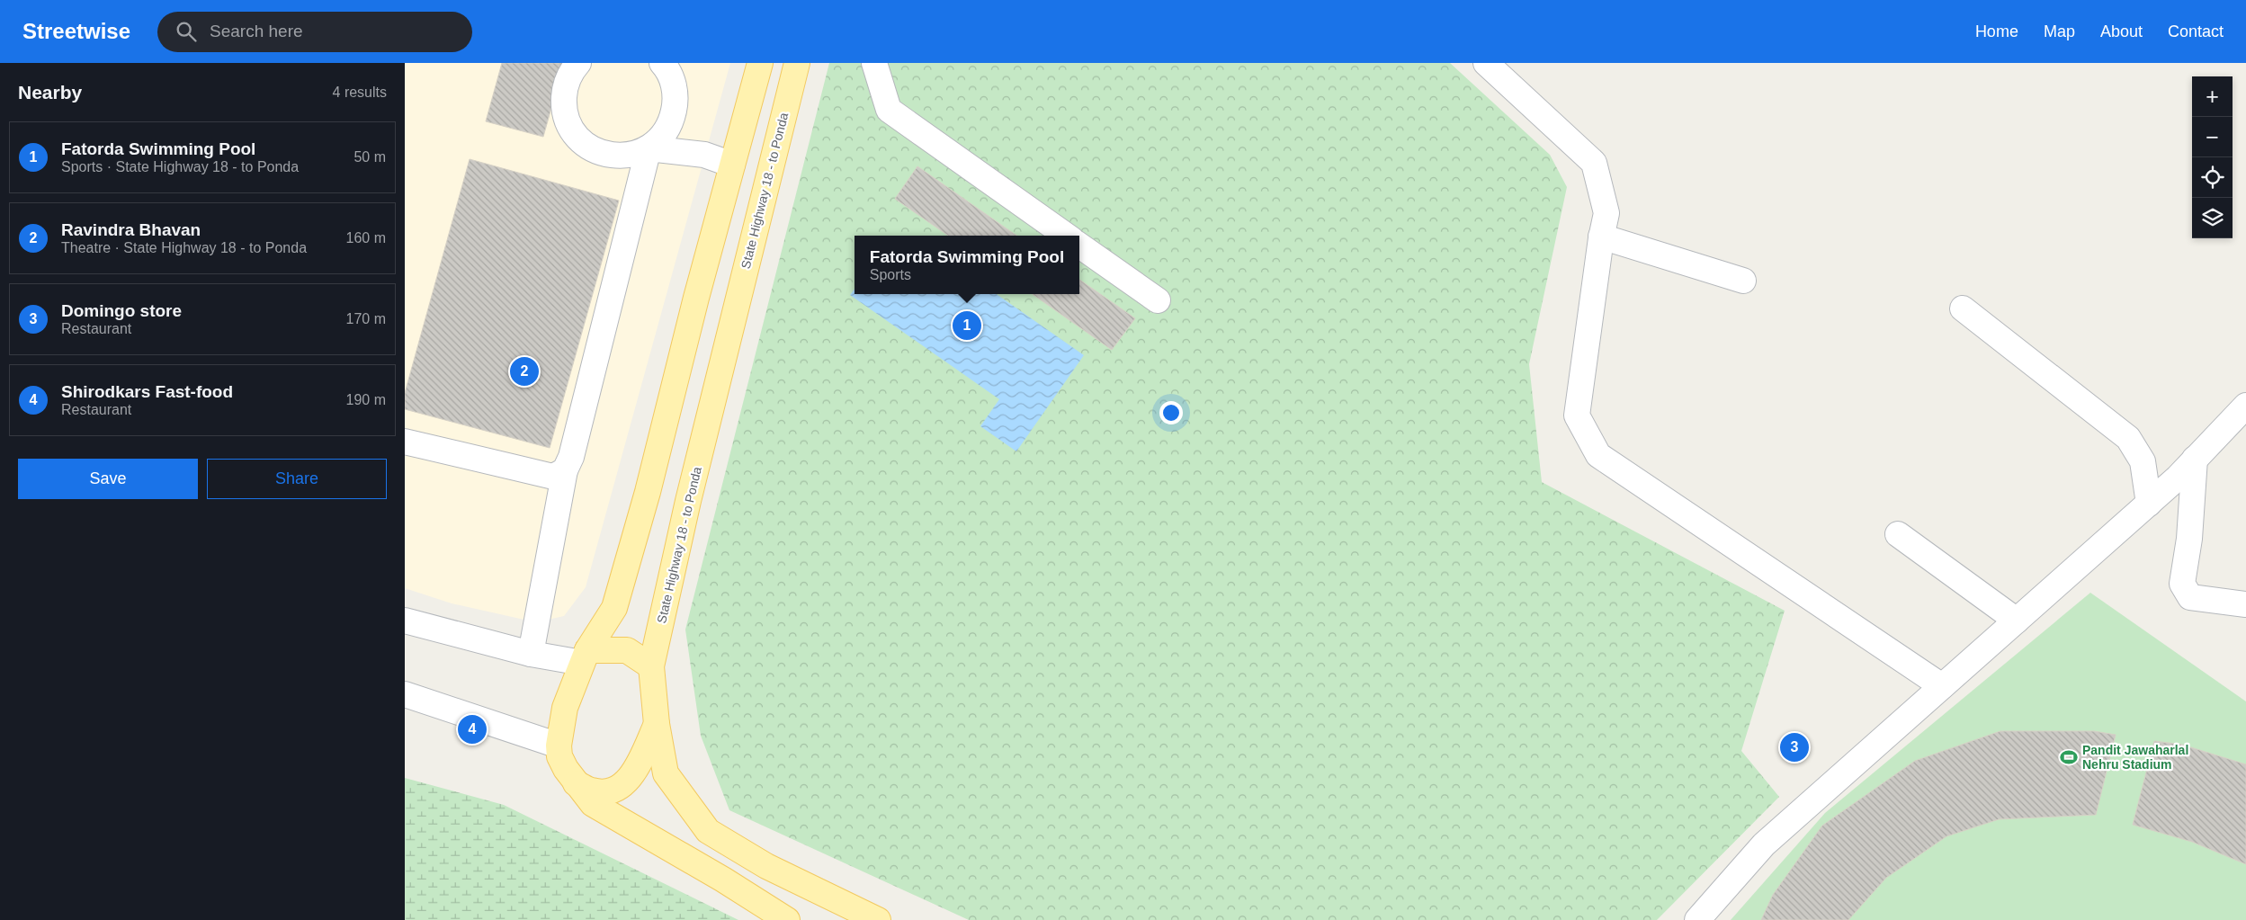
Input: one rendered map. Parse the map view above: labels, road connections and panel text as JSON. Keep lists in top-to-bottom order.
{
  "streets": {
    "main road": ["State Highway 18 - to Ponda"]
  },
  "places": {
    "sports": ["Pandit Jawaharlal Nehru Stadium"]
  },
  "page": {
    "header": "Streetwise",
    "search": "Search here",
    "nav": [
      "Home",
      "Map",
      "About",
      "Contact"
    ],
    "heading": ["Nearby", "4 results"],
    "map_buttons": ["+", "−"],
    "list": [
      {
        "mark": "1",
        "name": "Fatorda Swimming Pool",
        "note": "Sports · State Highway 18 - to Ponda",
        "value": "50 m"
      },
      {
        "mark": "2",
        "name": "Ravindra Bhavan",
        "note": "Theatre · State Highway 18 - to Ponda",
        "value": "160 m"
      },
      {
        "mark": "3",
        "name": "Domingo store",
        "note": "Restaurant",
        "value": "170 m"
      },
      {
        "mark": "4",
        "name": "Shirodkars Fast-food",
        "note": "Restaurant",
        "value": "190 m"
      }
    ],
    "popup": ["Fatorda Swimming Pool", "Sports"],
    "pins": [
      "1",
      "2",
      "4",
      "3"
    ],
    "buttons": ["Save", "Share"]
  }
}
